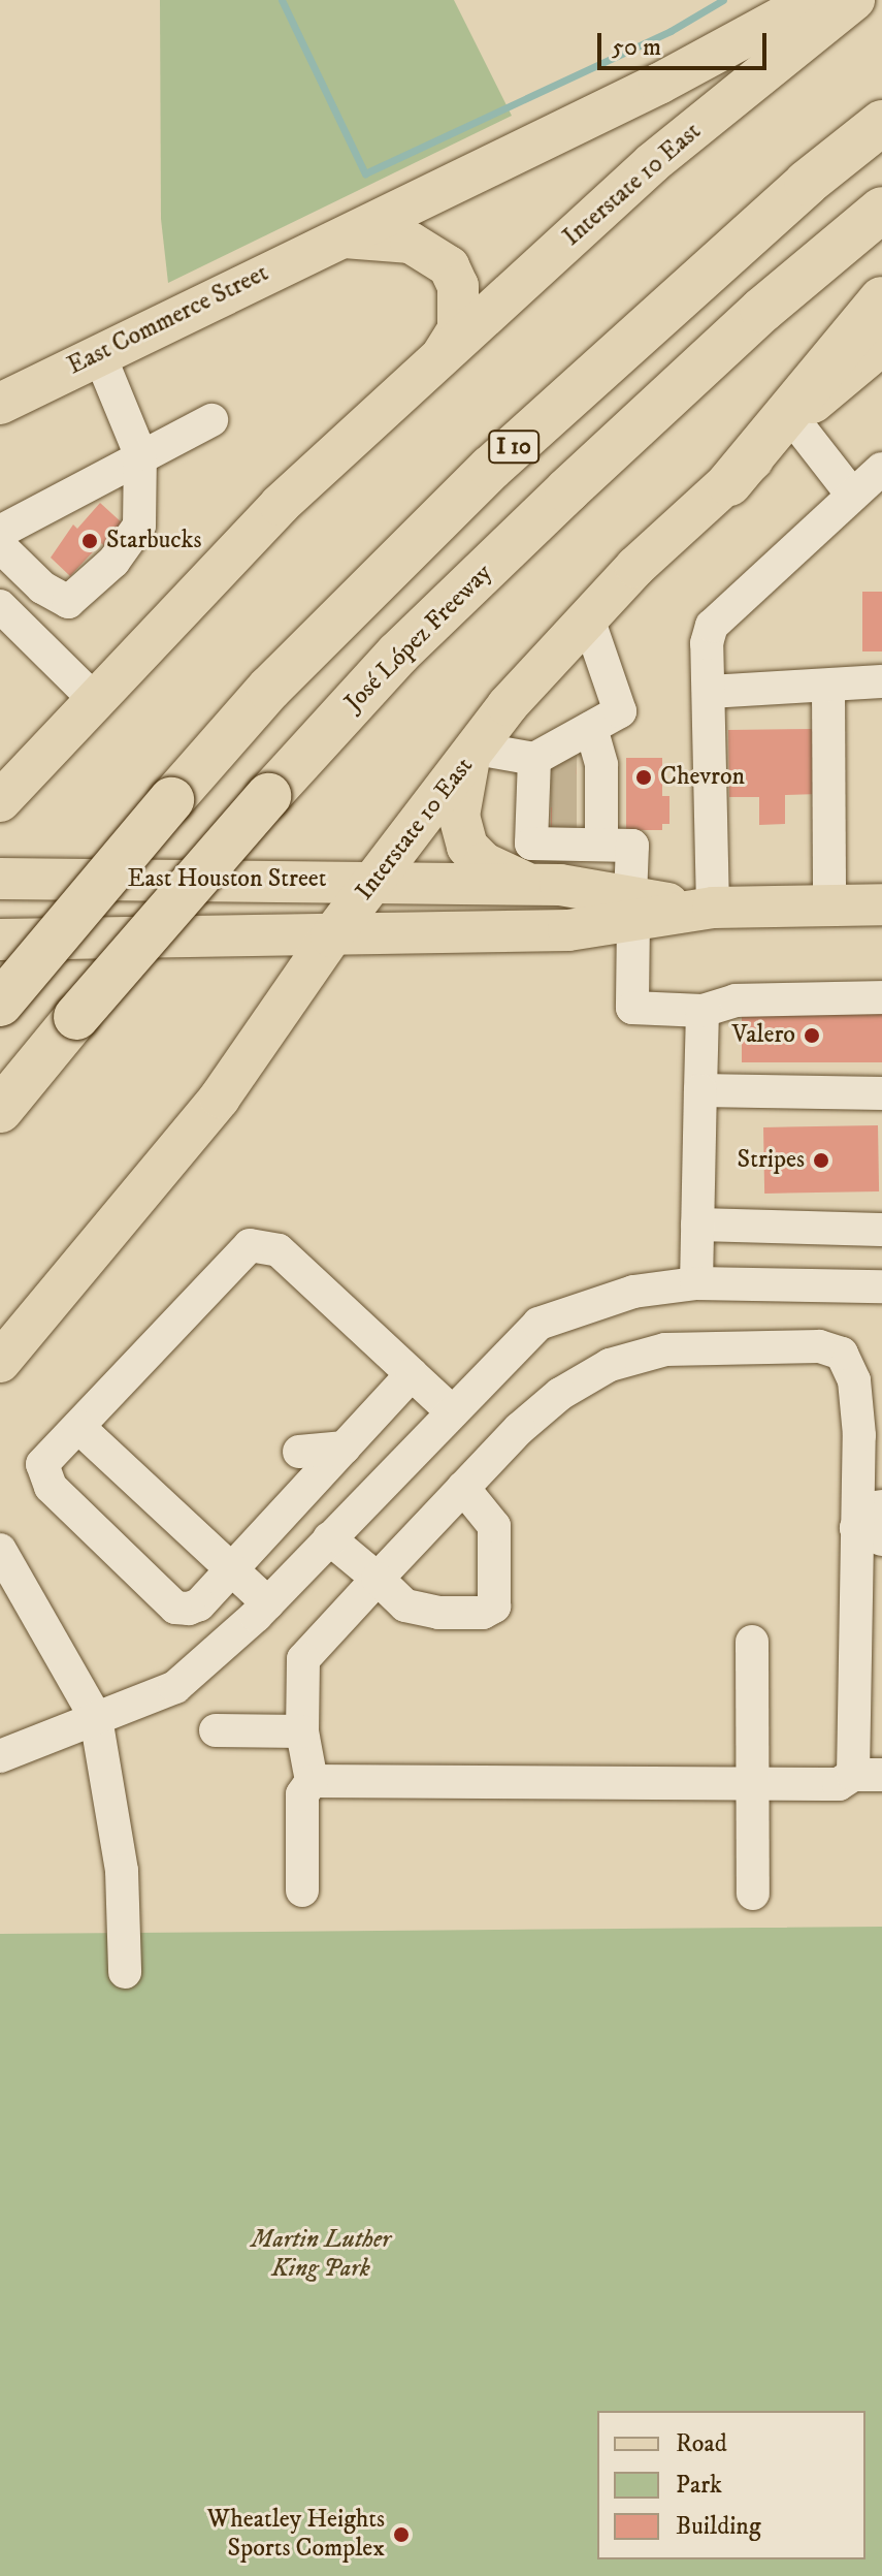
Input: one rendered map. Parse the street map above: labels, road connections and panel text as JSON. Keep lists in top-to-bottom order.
{
  "streets": {
    "highway": ["I 10", "José López Freeway"],
    "main road": ["Interstate 10 East", "East Commerce Street", "East Houston Street"]
  },
  "crossings": [
    ["Interstate 10 East", "East Houston Street"]
  ],
  "parks": ["Martin Luther King Park"],
  "places": [
    "Starbucks",
    "Chevron",
    "Valero",
    "Stripes",
    "Wheatley Heights Sports Complex"
  ],
  "legend": ["Road", "Park", "Building"],
  "scale_bar": "50 m"
}
